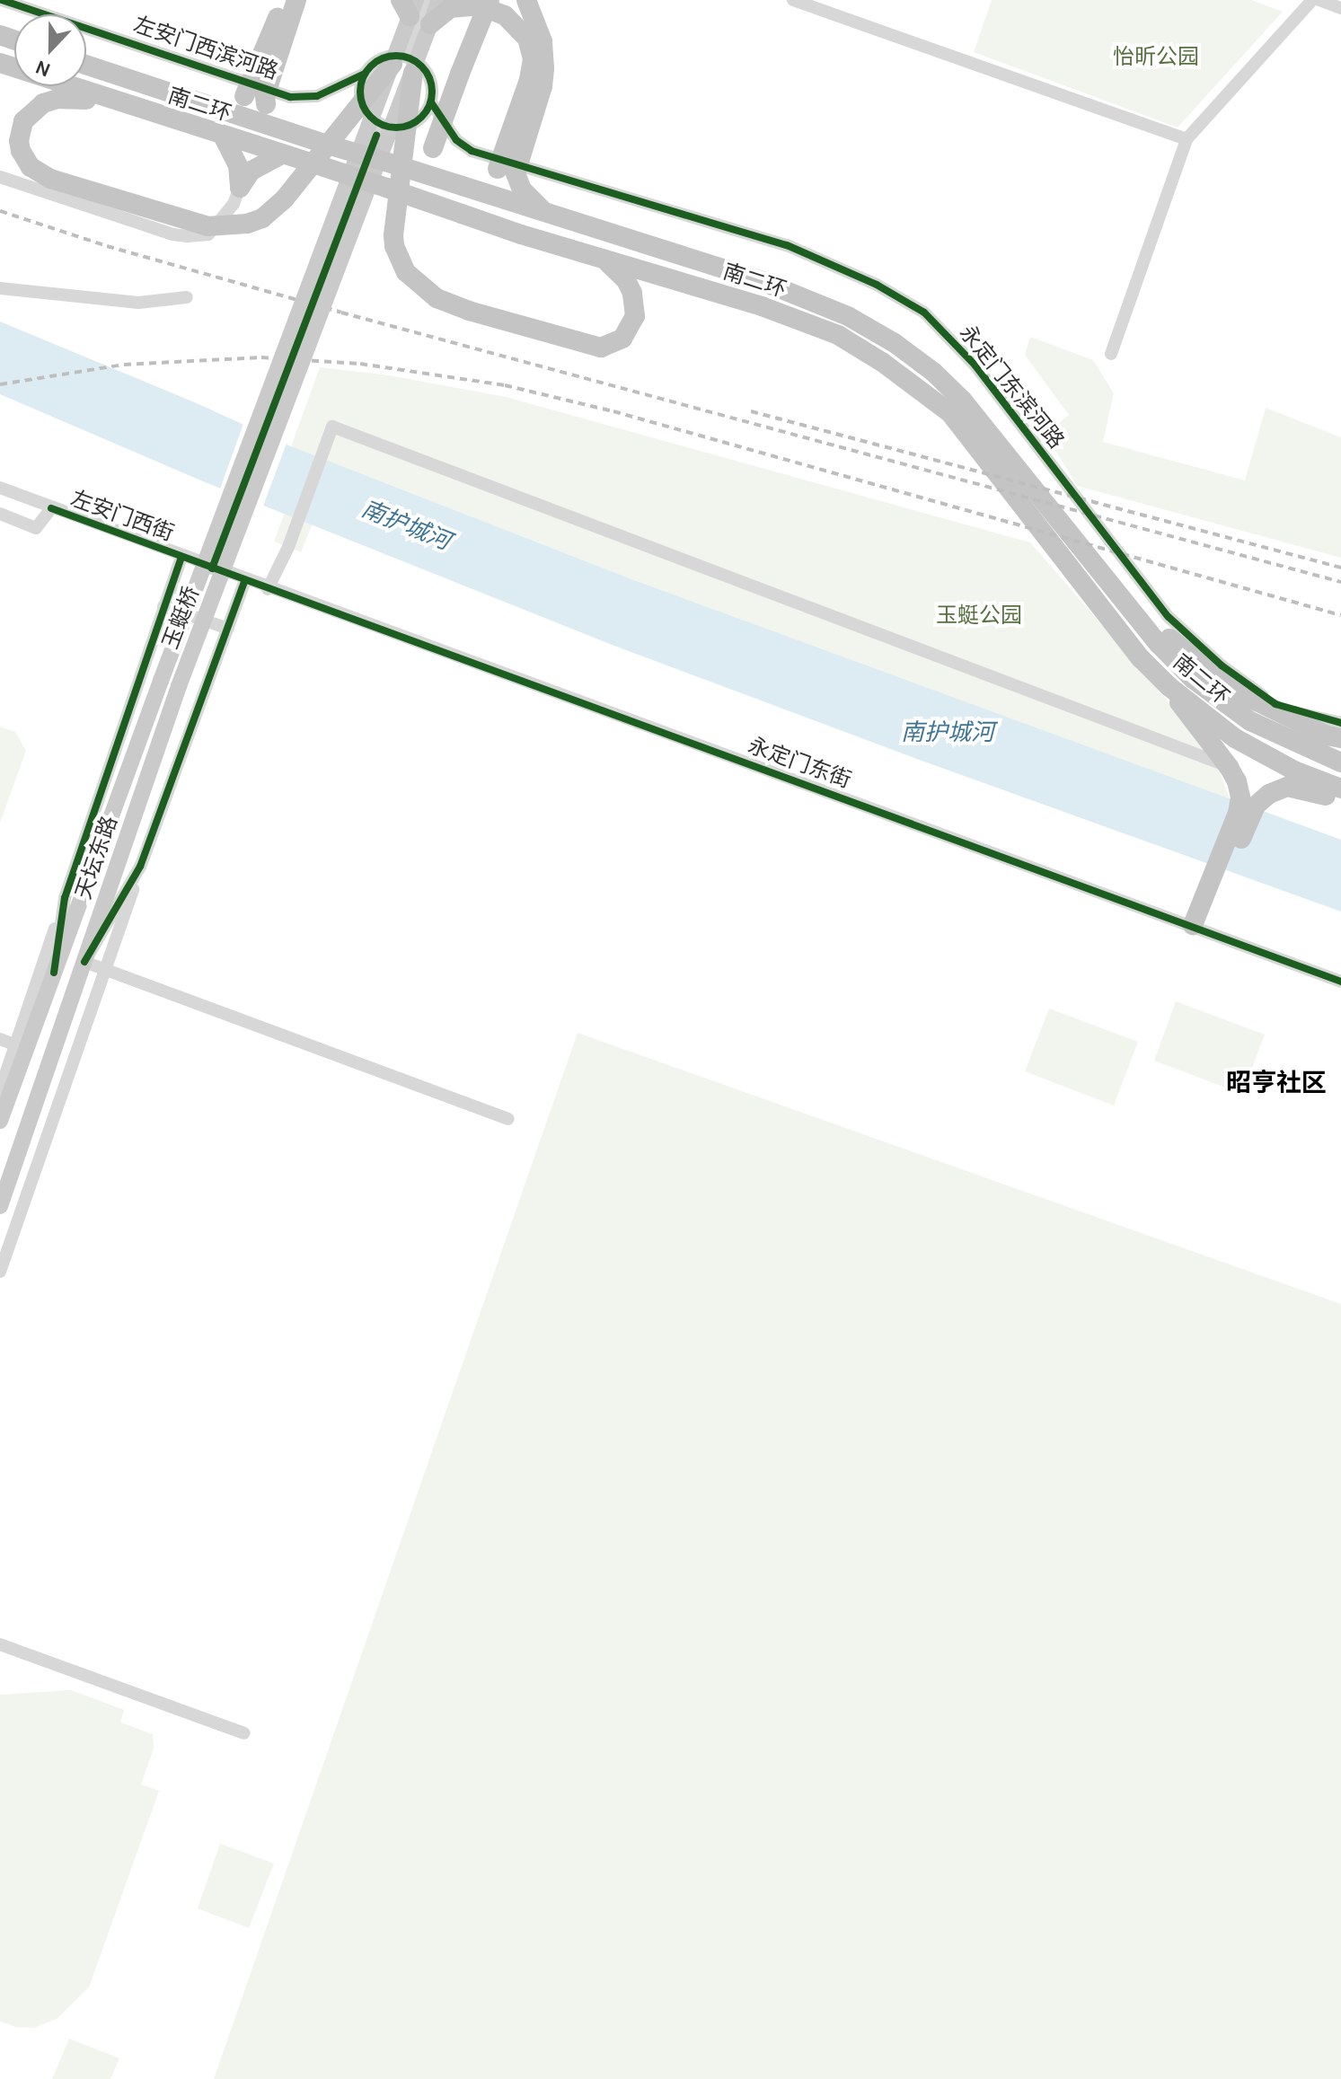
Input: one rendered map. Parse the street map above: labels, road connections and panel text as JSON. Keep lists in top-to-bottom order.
{
  "streets": {
    "highway": ["南二环"],
    "main road": ["玉蜓桥", "天坛东路"],
    "street": [
      "左安门西滨河路",
      "永定门东滨河路",
      "左安门西街",
      "永定门东街"
    ]
  },
  "crossings": [
    ["左安门西街", "永定门东街"],
    ["玉蜓桥", "天坛东路"]
  ],
  "districts": ["昭亨社区"],
  "water": ["南护城河"],
  "parks": ["怡昕公园", "玉蜓公园"],
  "north": "bottom"
}
